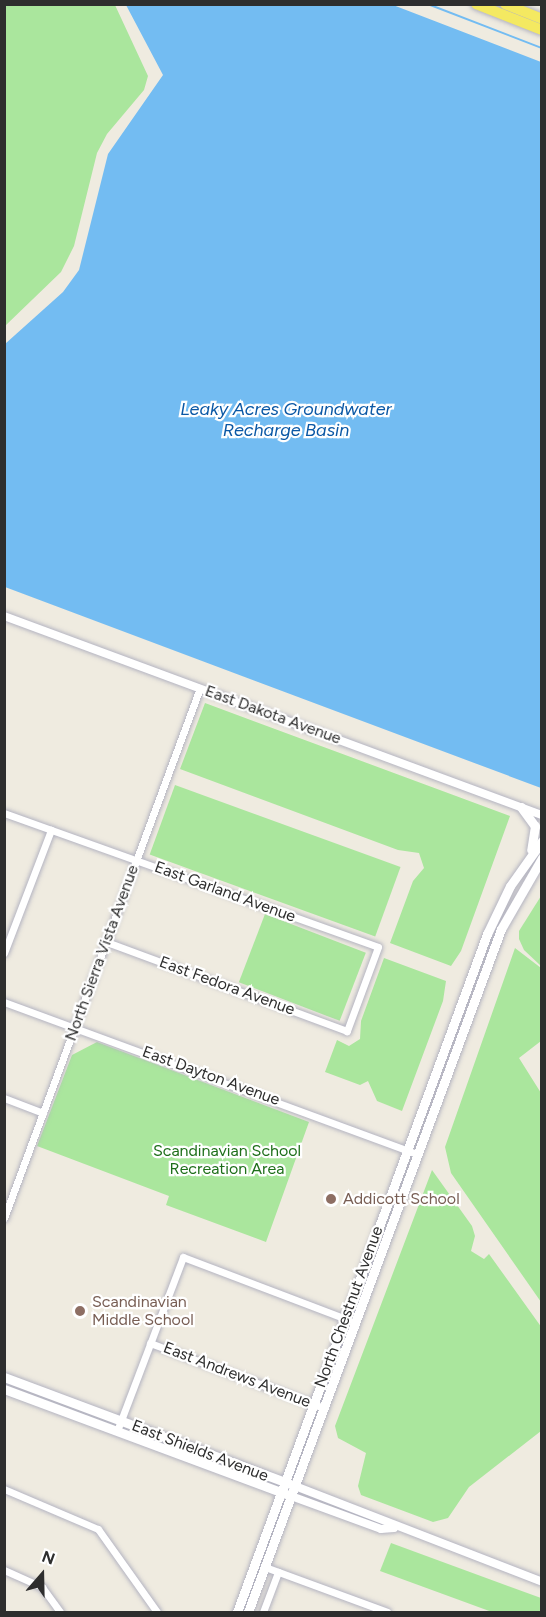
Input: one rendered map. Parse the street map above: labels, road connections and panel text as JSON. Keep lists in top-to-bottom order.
{
  "streets": {
    "main road": ["North Chestnut Avenue", "East Shields Avenue"],
    "street": [
      "East Dakota Avenue",
      "East Garland Avenue",
      "North Sierra Vista Avenue",
      "East Fedora Avenue",
      "East Dayton Avenue",
      "East Andrews Avenue"
    ]
  },
  "crossings": [
    ["East Dakota Avenue", "North Sierra Vista Avenue"],
    ["East Garland Avenue", "North Sierra Vista Avenue"],
    ["East Garland Avenue", "East Fedora Avenue"],
    ["North Sierra Vista Avenue", "East Fedora Avenue"],
    ["North Sierra Vista Avenue", "East Dayton Avenue"],
    ["East Dayton Avenue", "North Chestnut Avenue"],
    ["North Chestnut Avenue", "East Andrews Avenue"],
    ["North Chestnut Avenue", "East Shields Avenue"]
  ],
  "water": ["Leaky Acres Groundwater Recharge Basin"],
  "parks": ["Scandinavian School Recreation Area"],
  "places": ["Addicott School", "Scandinavian Middle School"],
  "north": "top"
}
